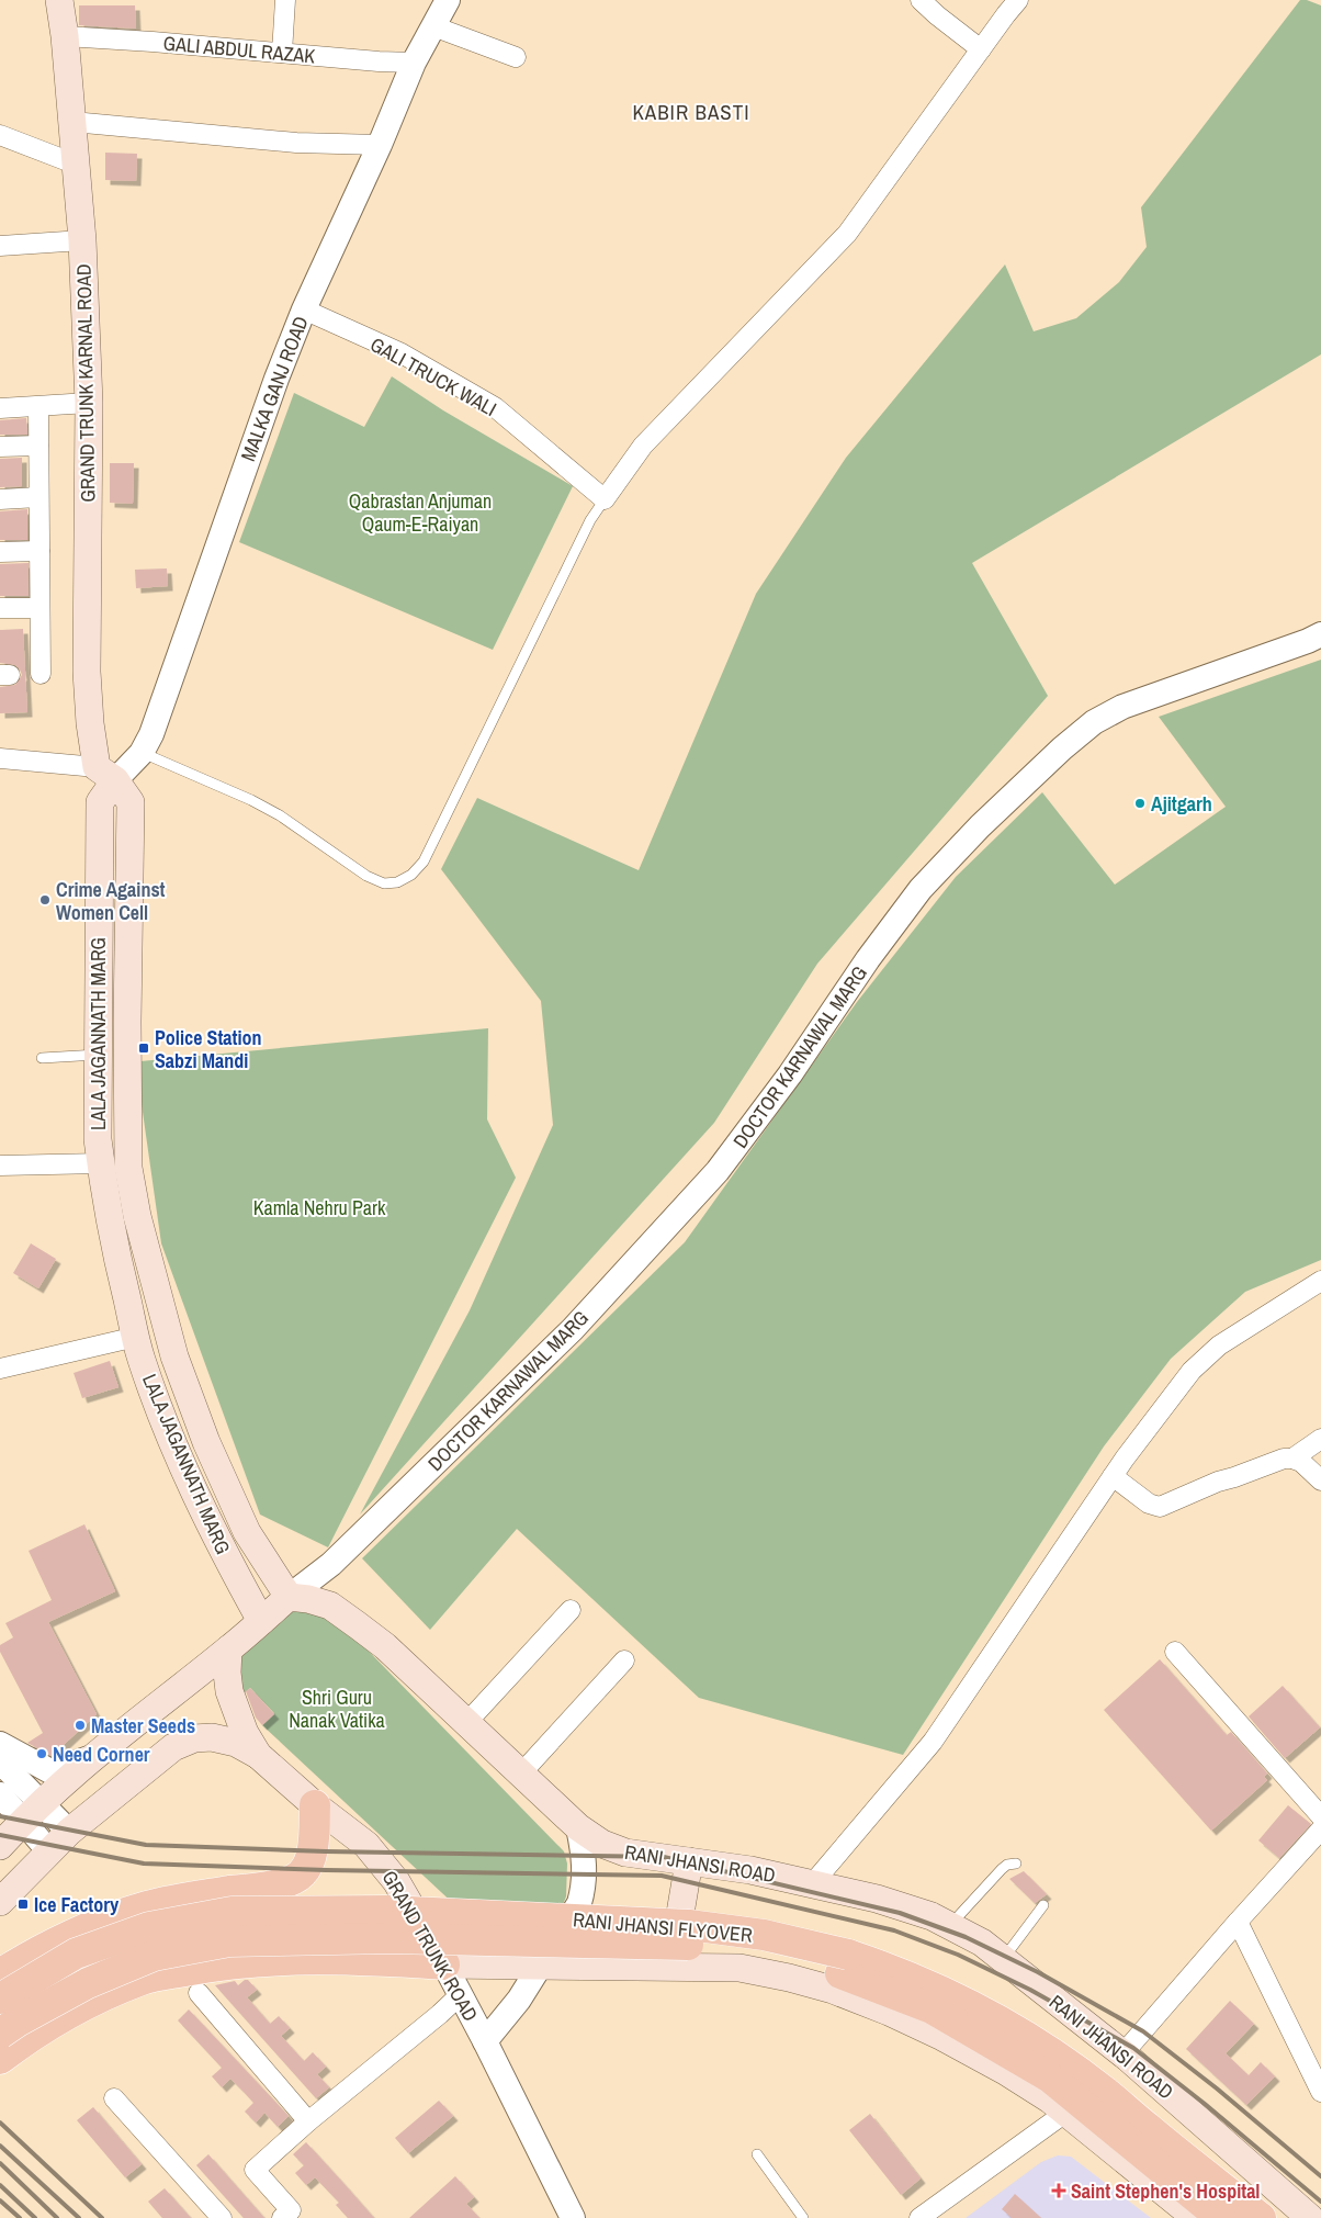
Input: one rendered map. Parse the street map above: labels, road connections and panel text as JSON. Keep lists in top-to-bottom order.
{
  "streets": {
    "main road": [
      "GRAND TRUNK KARNAL ROAD",
      "LALA JAGANNATH MARG",
      "RANI JHANSI ROAD",
      "RANI JHANSI FLYOVER",
      "GRAND TRUNK ROAD"
    ],
    "street": [
      "GALI ABDUL RAZAK",
      "GALI TRUCK WALI",
      "MALKA GANJ ROAD",
      "DOCTOR KARNAWAL MARG"
    ]
  },
  "crossings": [
    ["GALI ABDUL RAZAK", "GRAND TRUNK KARNAL ROAD"],
    ["GALI ABDUL RAZAK", "MALKA GANJ ROAD"],
    ["GALI TRUCK WALI", "MALKA GANJ ROAD"],
    ["GRAND TRUNK KARNAL ROAD", "MALKA GANJ ROAD"],
    ["GRAND TRUNK KARNAL ROAD", "LALA JAGANNATH MARG"],
    ["MALKA GANJ ROAD", "LALA JAGANNATH MARG"],
    ["LALA JAGANNATH MARG", "DOCTOR KARNAWAL MARG"],
    ["LALA JAGANNATH MARG", "RANI JHANSI ROAD"],
    ["DOCTOR KARNAWAL MARG", "RANI JHANSI ROAD"],
    ["RANI JHANSI ROAD", "GRAND TRUNK ROAD"]
  ],
  "districts": ["KABIR BASTI"],
  "parks": ["Qabrastan Anjuman Qaum-E-Raiyan", "Kamla Nehru Park", "Shri Guru Nanak Vatika"],
  "places": {
    "other": [
      "Ajitgarh",
      "Crime Against Women Cell",
      "Master Seeds",
      "Need Corner"
    ],
    "transit": ["Police Station Sabzi Mandi", "Ice Factory"],
    "health": ["Saint Stephen's Hospital"]
  }
}
